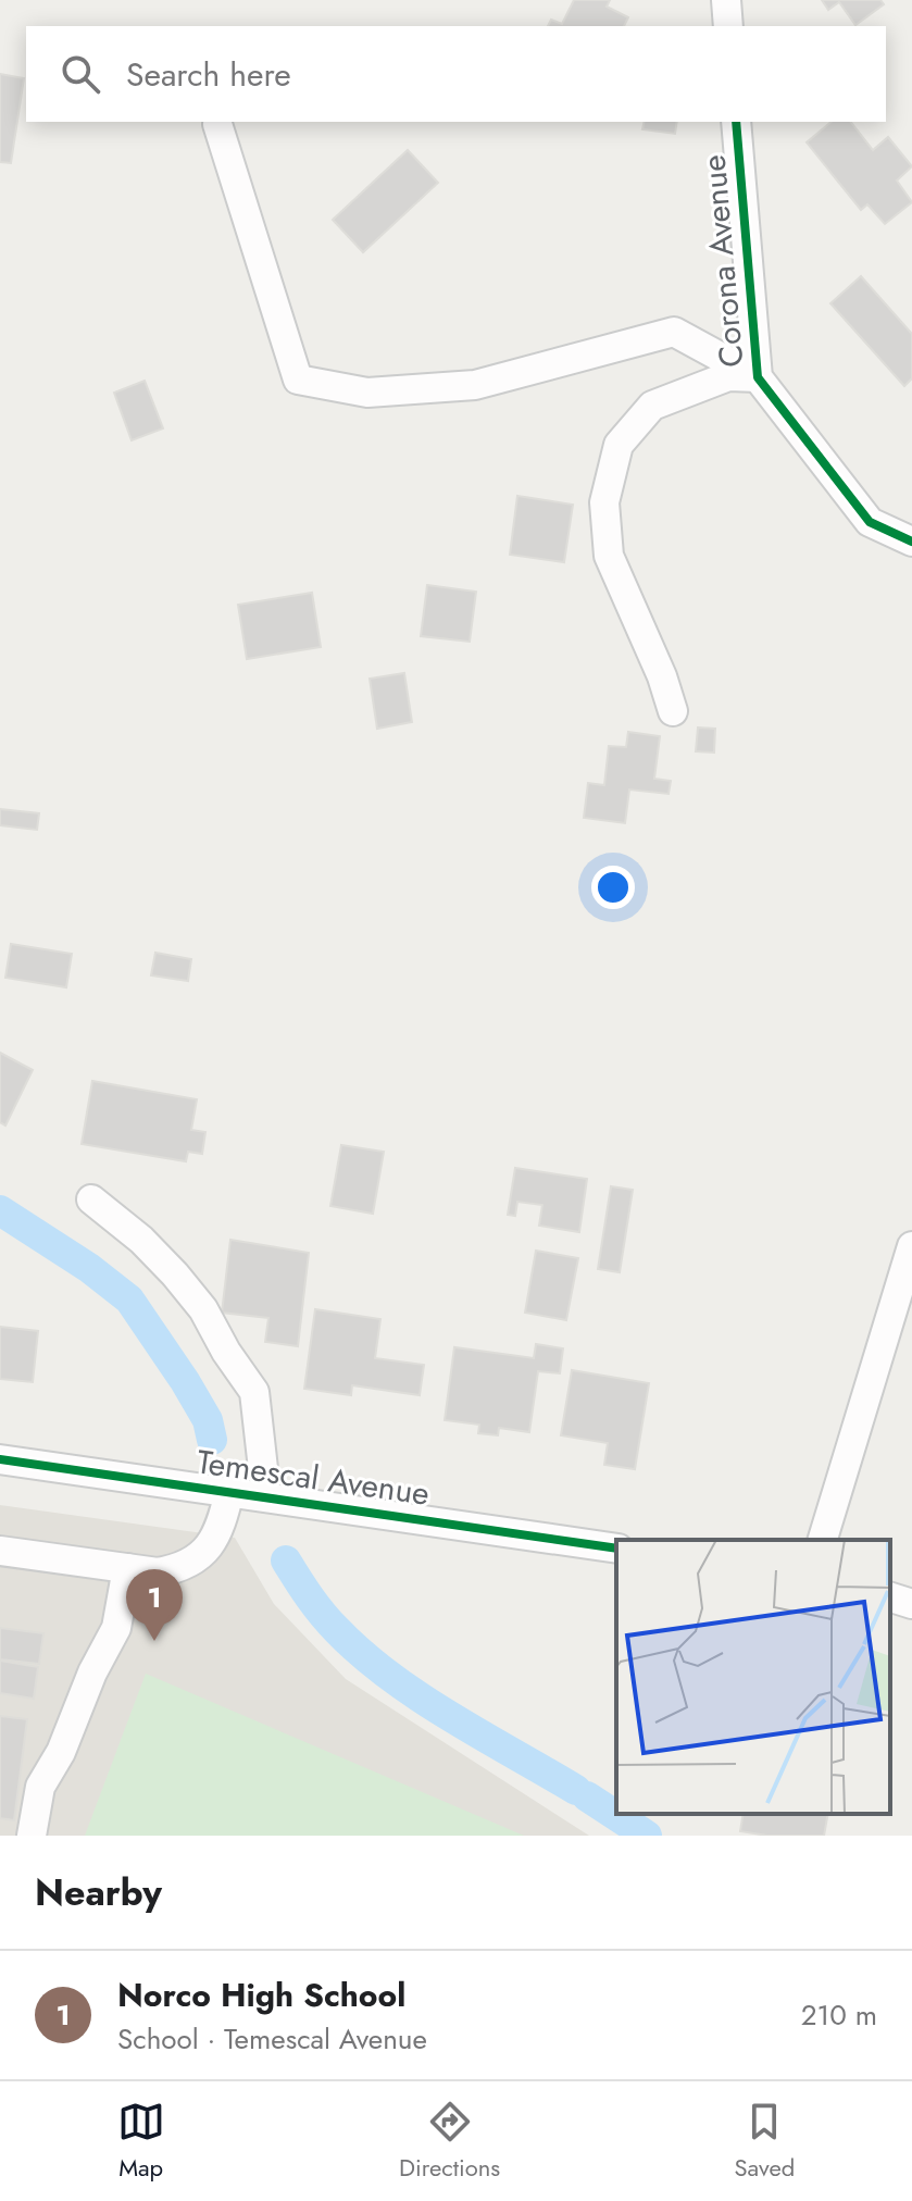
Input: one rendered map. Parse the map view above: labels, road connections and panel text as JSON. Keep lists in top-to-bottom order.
{
  "streets": {
    "street": ["Corona Avenue", "Temescal Avenue"]
  },
  "page": {
    "search": "Search here",
    "pins": "1",
    "heading": "Nearby",
    "list": [
      {
        "mark": "1",
        "name": "Norco High School",
        "note": "School · Temescal Avenue",
        "value": "210 m"
      }
    ],
    "nav": ["Map", "Directions", "Saved"]
  }
}
